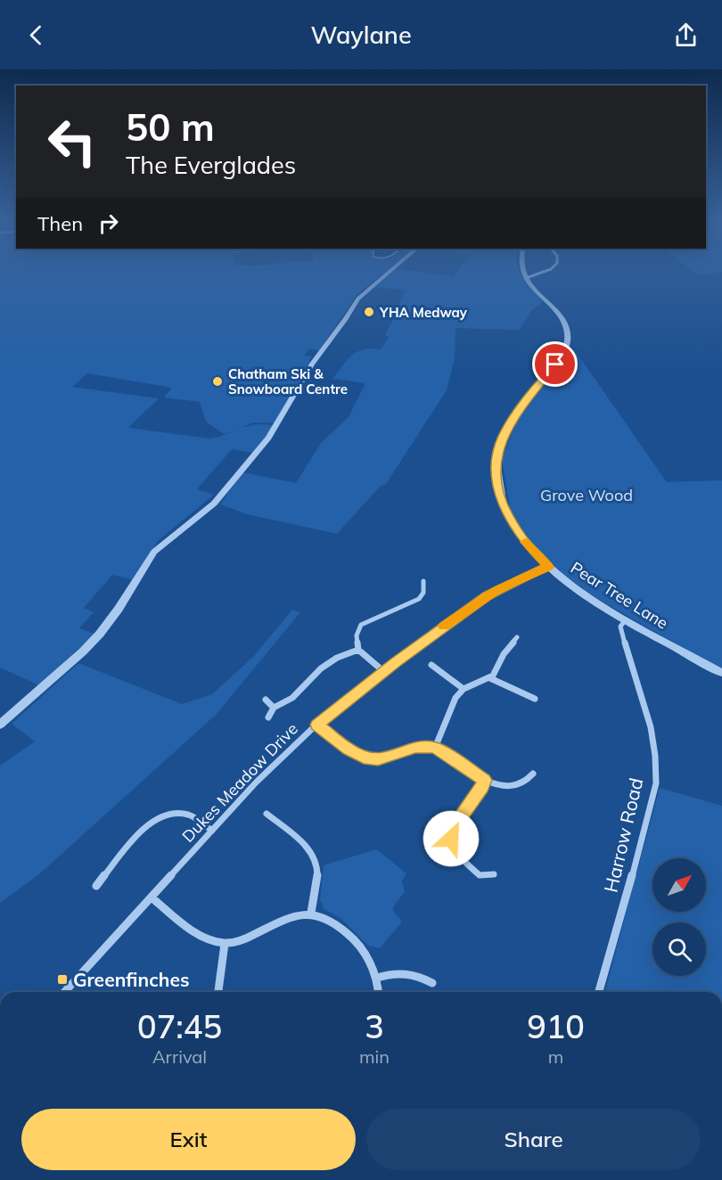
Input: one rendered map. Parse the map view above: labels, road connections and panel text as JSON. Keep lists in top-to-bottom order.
{
  "streets": {
    "street": ["Pear Tree Lane", "Dukes Meadow Drive", "Harrow Road"]
  },
  "crossings": [
    ["Pear Tree Lane", "Dukes Meadow Drive"],
    ["Pear Tree Lane", "Harrow Road"]
  ],
  "parks": ["Grove Wood"],
  "places": {
    "other": ["YHA Medway", "Chatham Ski & Snowboard Centre"],
    "transit": ["Greenfinches"]
  },
  "north": "top right",
  "page": {
    "header": "Waylane",
    "turn": ["50 m", "The Everglades"],
    "then": "Then",
    "eta": [
      "07:45",
      "Arrival",
      "3",
      "min",
      "910",
      "m"
    ],
    "buttons": ["Exit", "Share"]
  }
}
